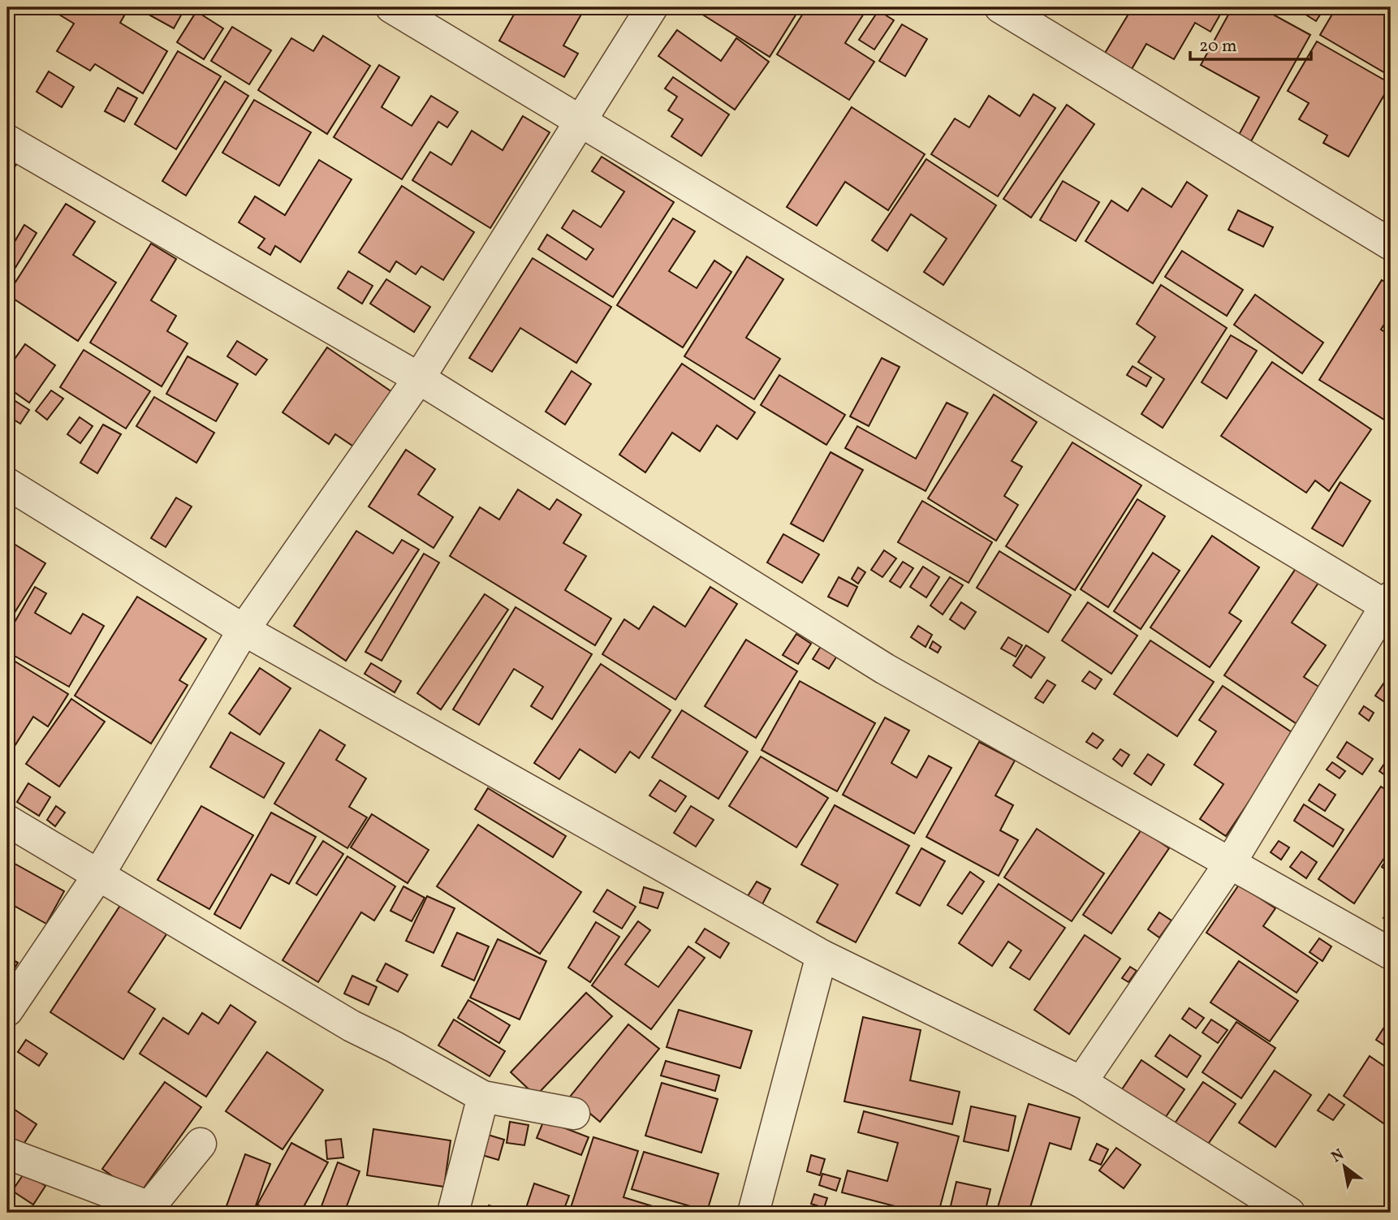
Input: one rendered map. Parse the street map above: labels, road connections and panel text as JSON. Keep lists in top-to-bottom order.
{
  "scale_bar": "20 m",
  "north": "top left"
}
